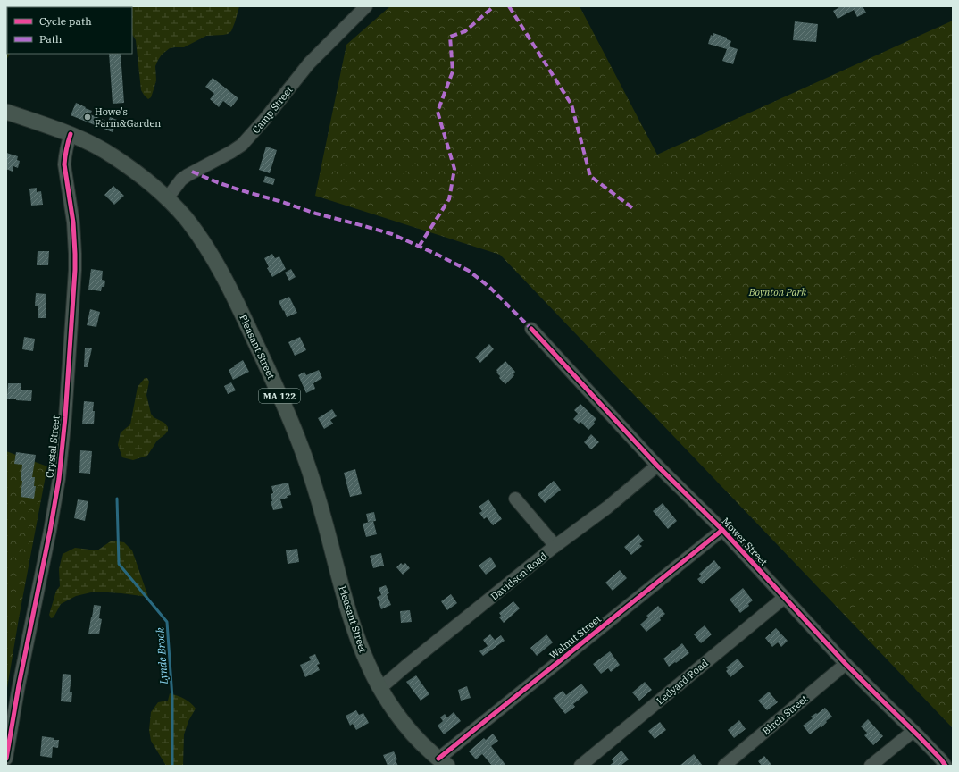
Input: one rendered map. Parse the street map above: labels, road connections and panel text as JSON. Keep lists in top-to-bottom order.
{
  "streets": {
    "main road": ["Pleasant Street", "MA 122"],
    "street": [
      "Camp Street",
      "Crystal Street",
      "Mower Street",
      "Davidson Road",
      "Walnut Street",
      "Ledyard Road",
      "Birch Street"
    ]
  },
  "crossings": [
    ["Camp Street", "Pleasant Street"],
    ["Pleasant Street", "Crystal Street"],
    ["Pleasant Street", "Davidson Road"],
    ["Pleasant Street", "Walnut Street"],
    ["Mower Street", "Davidson Road"],
    ["Mower Street", "Walnut Street"],
    ["Mower Street", "Ledyard Road"],
    ["Mower Street", "Birch Street"]
  ],
  "water": ["Lynde Brook"],
  "parks": ["Boynton Park"],
  "places": ["Howe's Farm&Garden"],
  "legend": ["Cycle path", "Path"]
}
